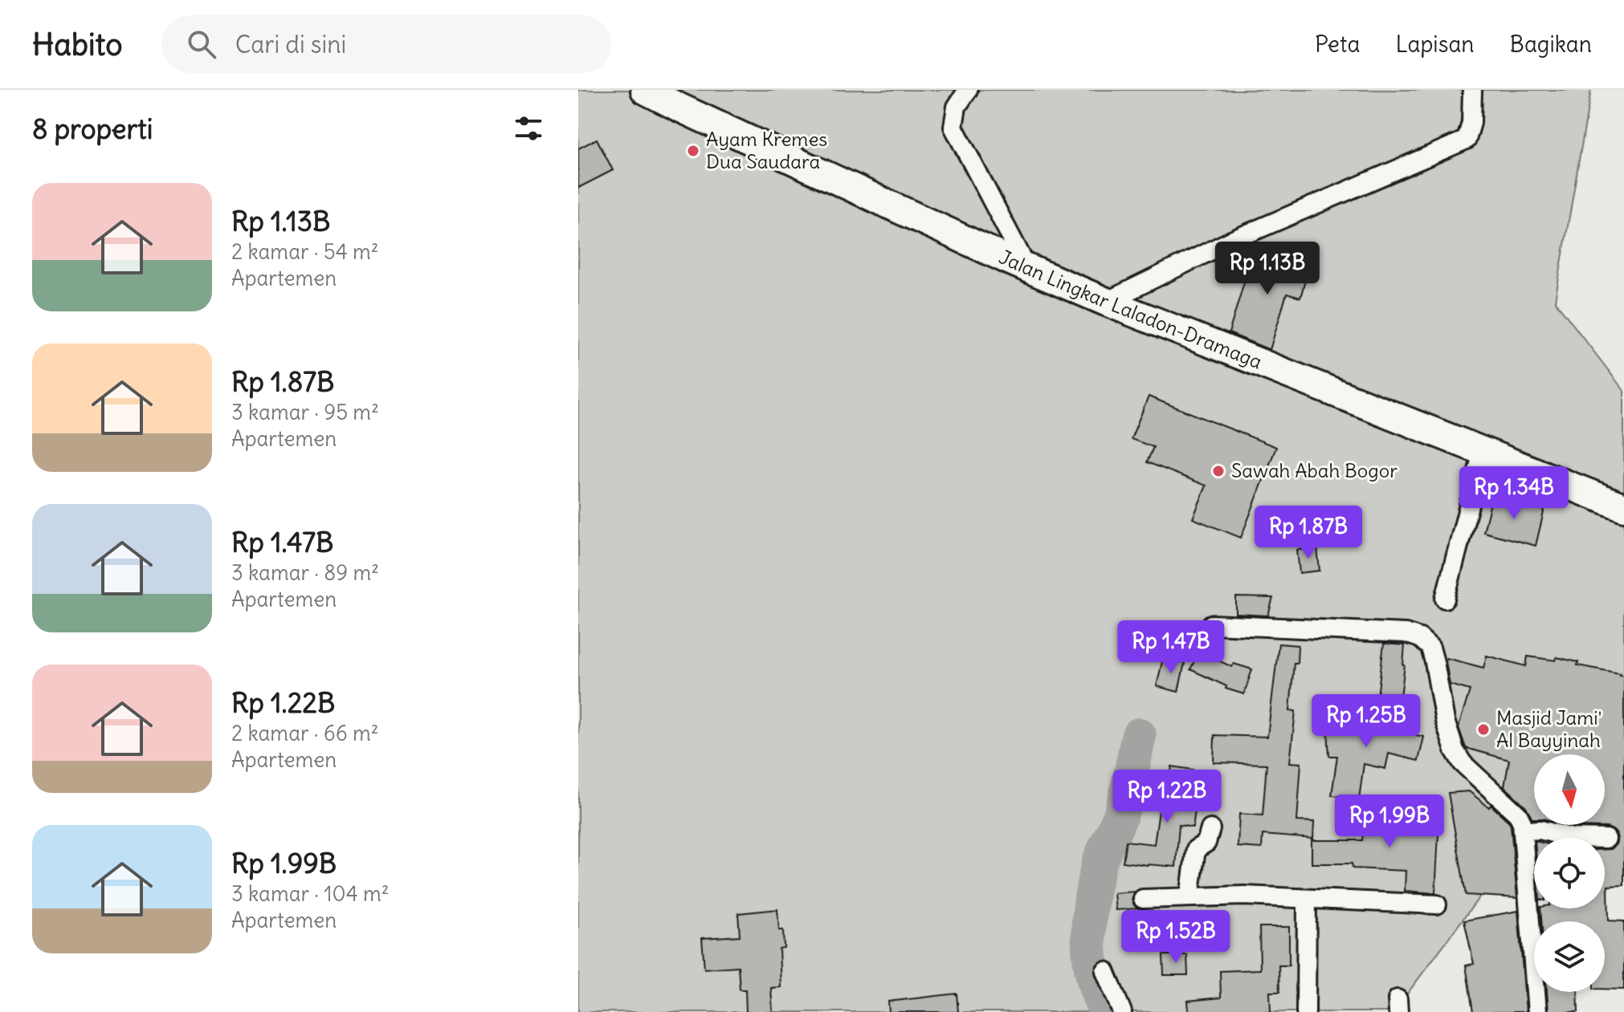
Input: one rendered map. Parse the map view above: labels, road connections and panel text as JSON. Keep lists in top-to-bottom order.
{
  "streets": {
    "main road": ["Jalan Lingkar Laladon-Dramaga"]
  },
  "places": ["Ayam Kremes Dua Saudara", "Sawah Abah Bogor", "Masjid Jami' Al Bayyinah"],
  "north": "bottom",
  "page": {
    "header": "Habito",
    "search": "Cari di sini",
    "nav": ["Peta", "Lapisan", "Bagikan"],
    "heading": "8 properti",
    "list": [
      {
        "name": "Rp 1.13B",
        "note": "2 kamar · 54 m² · Apartemen"
      },
      {
        "name": "Rp 1.87B",
        "note": "3 kamar · 95 m² · Apartemen"
      },
      {
        "name": "Rp 1.47B",
        "note": "3 kamar · 89 m² · Apartemen"
      },
      {
        "name": "Rp 1.22B",
        "note": "2 kamar · 66 m² · Apartemen"
      },
      {
        "name": "Rp 1.99B",
        "note": "3 kamar · 104 m² · Apartemen"
      }
    ],
    "price": [
      "Rp 1.13B",
      "Rp 1.34B",
      "Rp 1.87B",
      "Rp 1.47B",
      "Rp 1.25B",
      "Rp 1.22B",
      "Rp 1.99B",
      "Rp 1.52B"
    ]
  }
}
